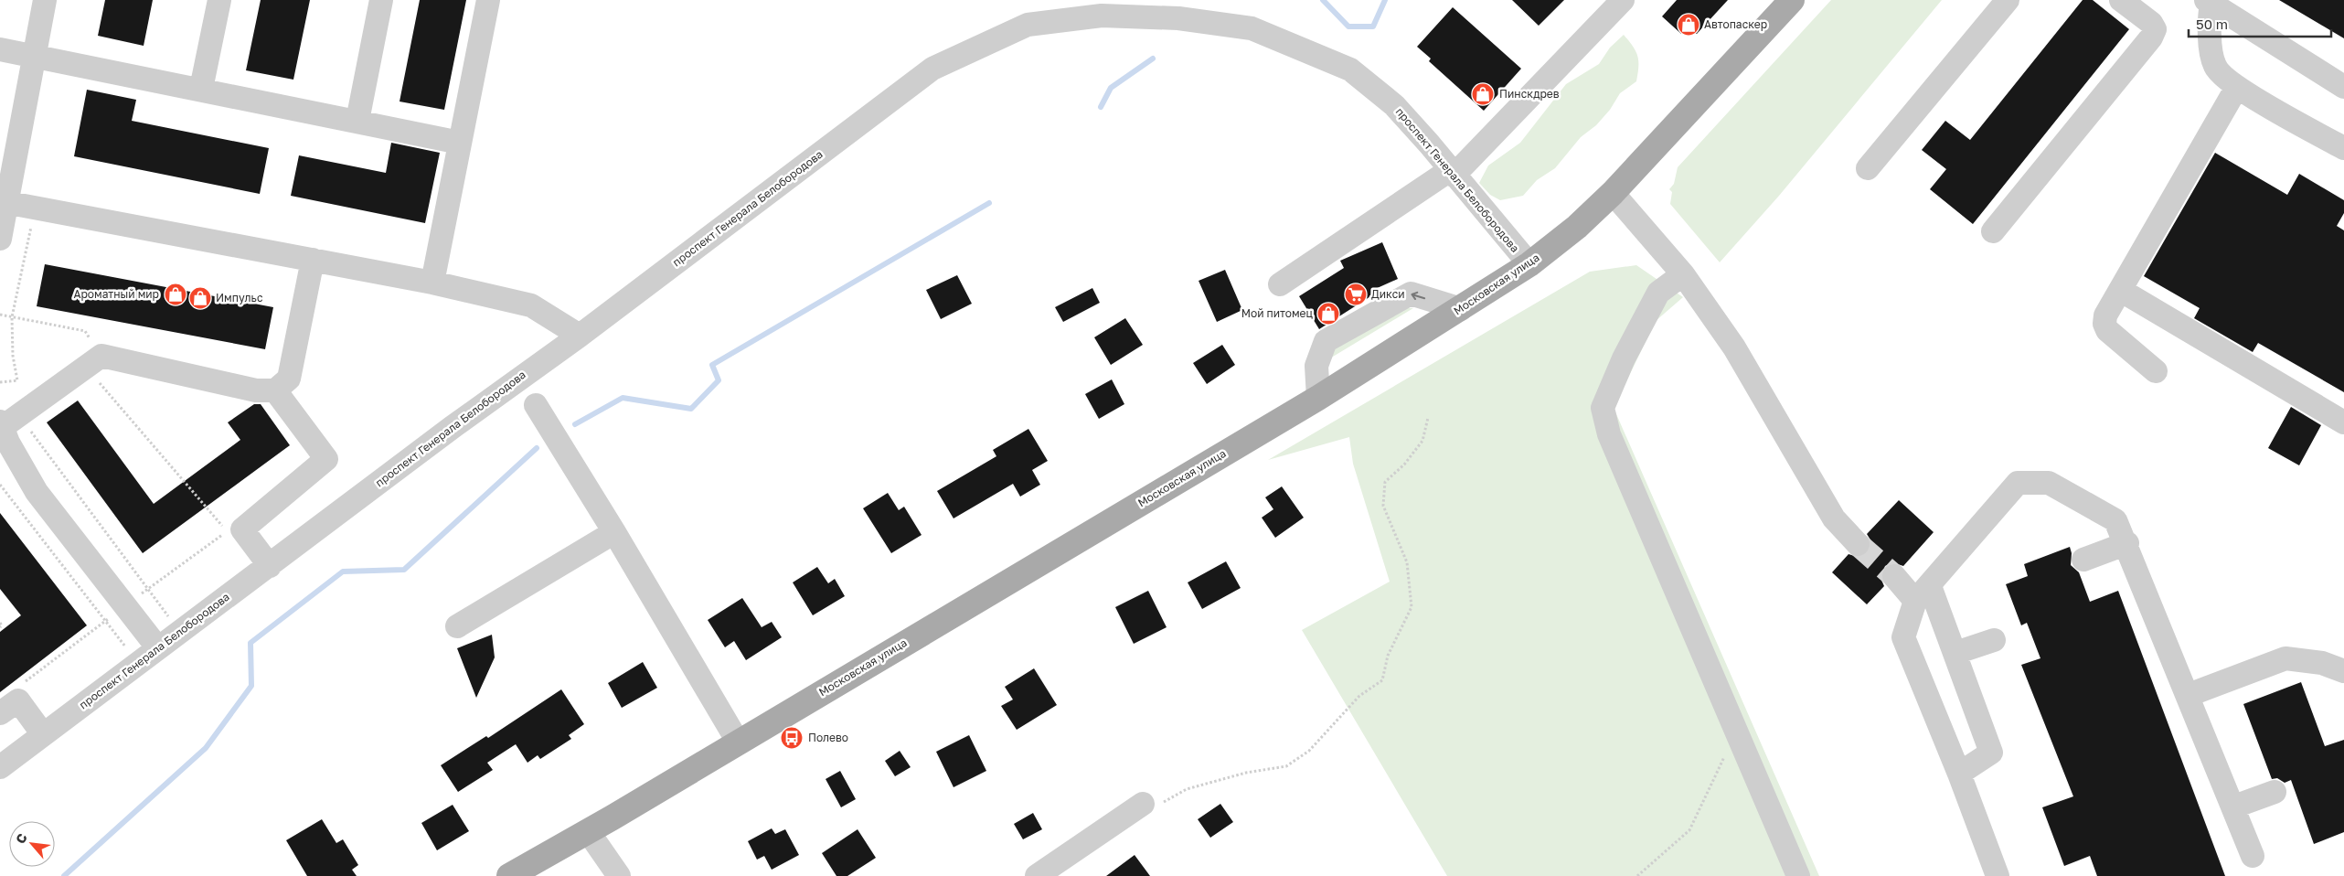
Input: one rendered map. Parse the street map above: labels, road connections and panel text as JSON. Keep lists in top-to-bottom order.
{
  "streets": {
    "main road": ["Московская улица"],
    "street": ["проспект Генерала Белобородова"]
  },
  "crossings": [
    ["проспект Генерала Белобородова", "Московская улица"]
  ],
  "places": {
    "shop": [
      "Автопаскер",
      "Пинскдрев",
      "Ароматный мир",
      "Импульс",
      "Мой питомец"
    ],
    "supermarket": ["Дикси"],
    "bus stop": ["Полево"]
  },
  "scale_bar": "50 m",
  "north": "top left"
}
